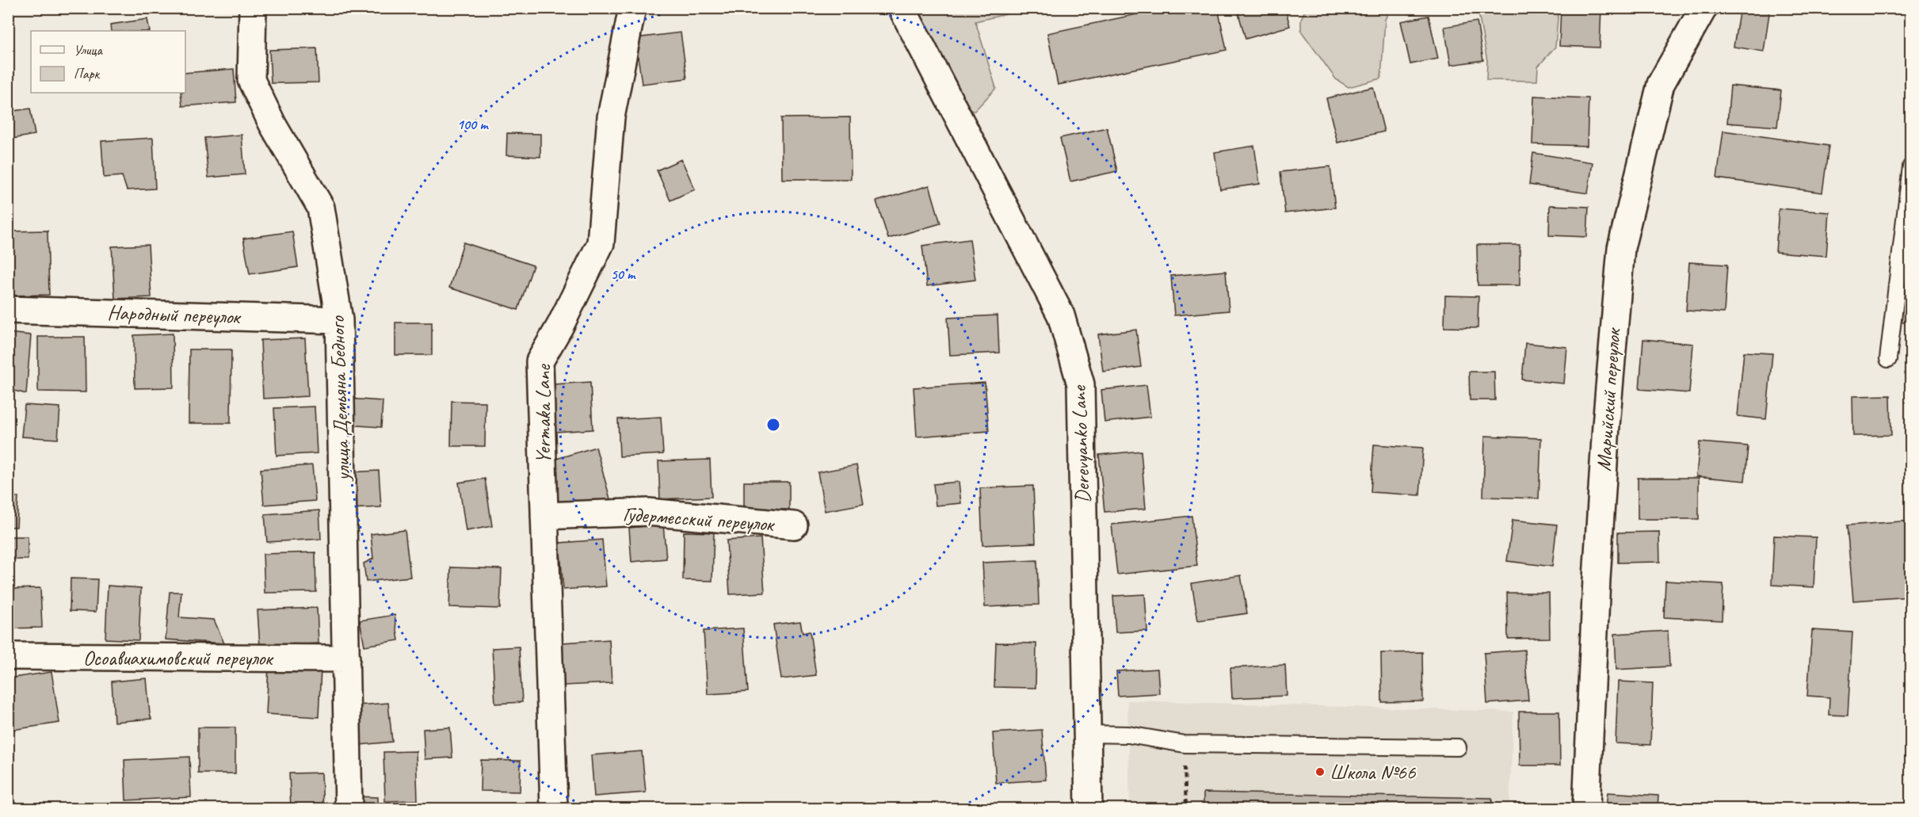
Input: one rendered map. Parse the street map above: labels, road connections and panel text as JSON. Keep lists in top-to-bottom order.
{
  "streets": {
    "street": [
      "Народный переулок",
      "улица Демьяна Бедного",
      "Марийский переулок",
      "Yermaka Lane",
      "Derevyanko Lane",
      "Гудермесский переулок",
      "Осоавиахимовский переулок"
    ]
  },
  "crossings": [
    ["Народный переулок", "улица Демьяна Бедного"],
    ["улица Демьяна Бедного", "Осоавиахимовский переулок"],
    ["Yermaka Lane", "Гудермесский переулок"]
  ],
  "places": ["Школа №66"],
  "legend": ["Улица", "Парк"],
  "rings": ["100 m", "50 m"]
}
